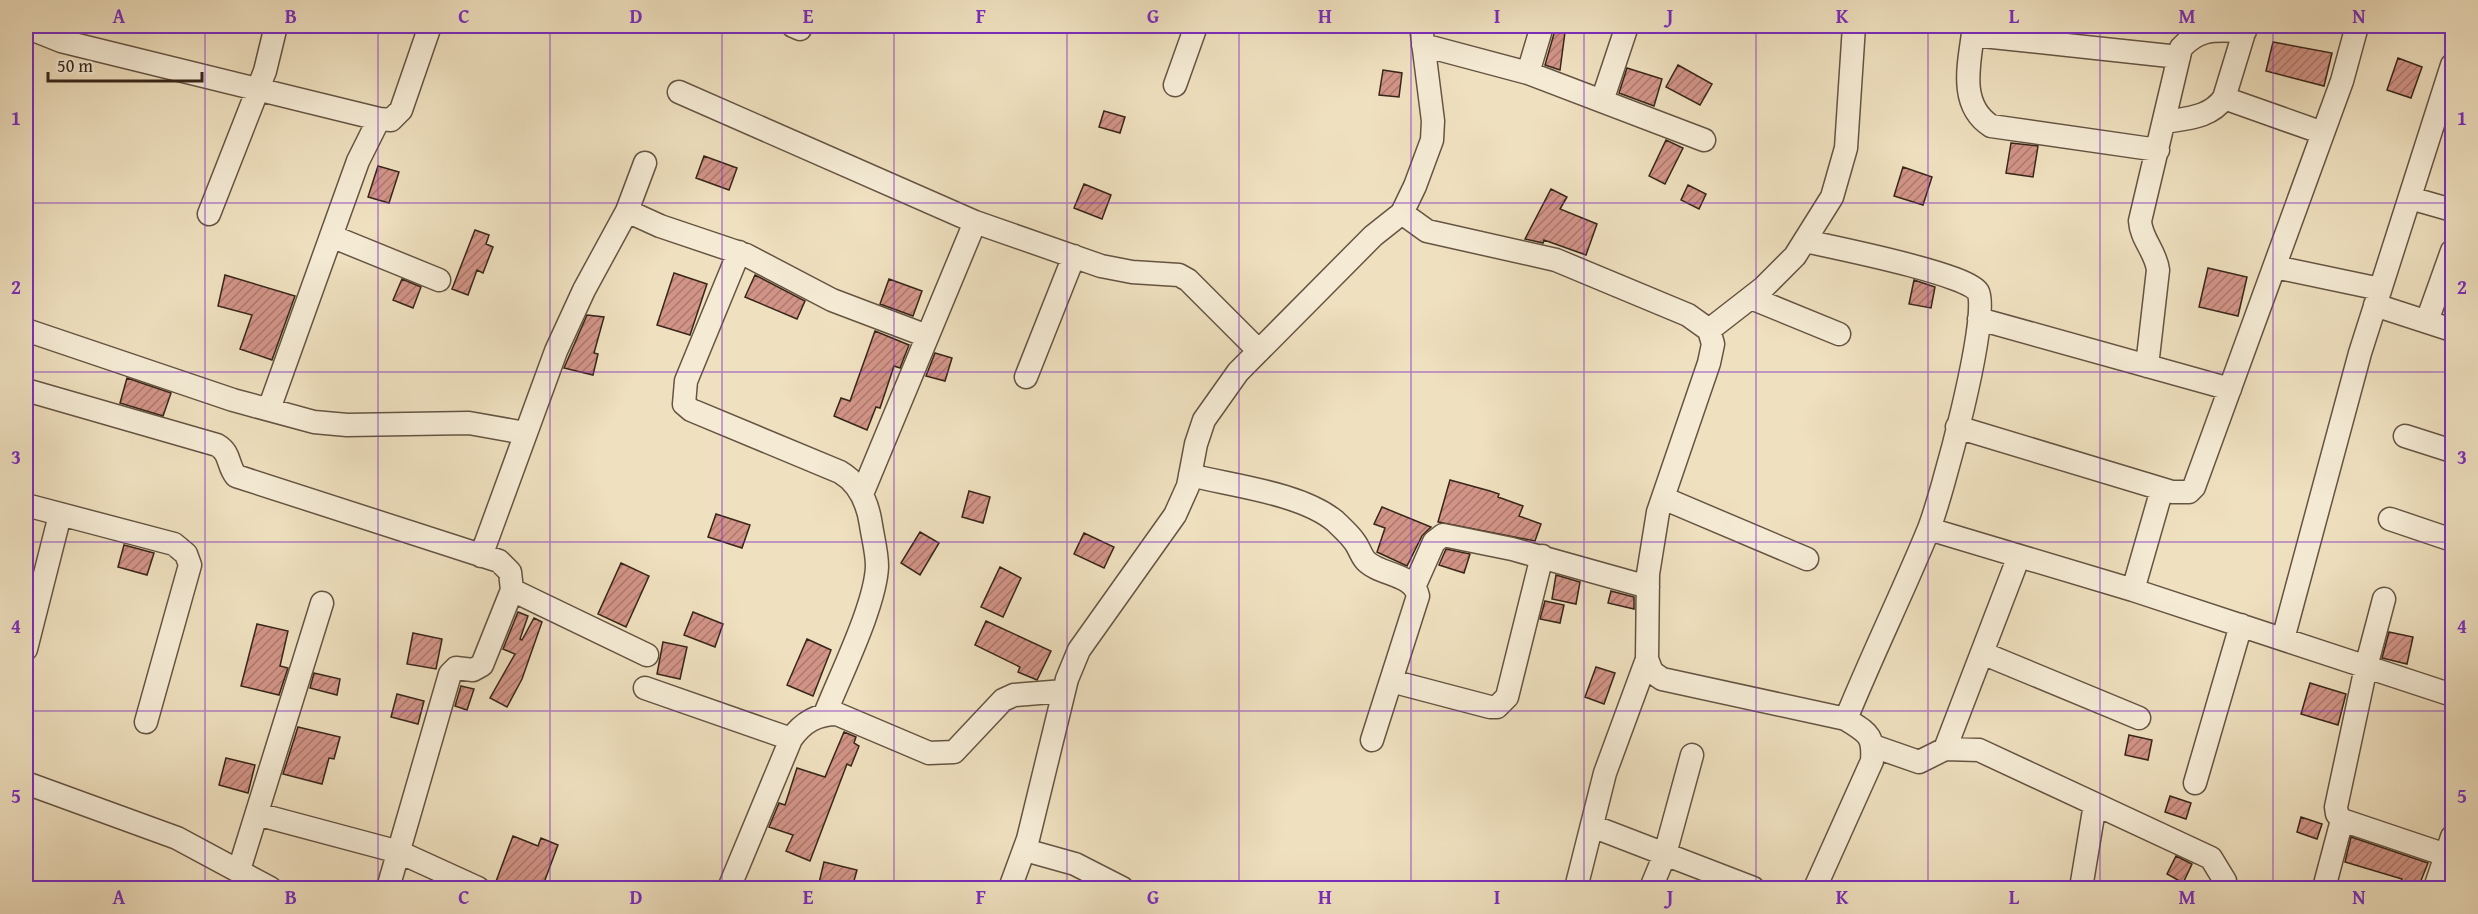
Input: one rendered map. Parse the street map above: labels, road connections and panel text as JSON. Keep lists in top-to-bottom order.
{
  "scale_bar": "50 m",
  "grid": {
    "columns": [
      "A",
      "B",
      "C",
      "D",
      "E",
      "F",
      "G",
      "H",
      "I",
      "J",
      "K",
      "L",
      "M",
      "N"
    ],
    "rows": [
      "1",
      "2",
      "3",
      "4",
      "5"
    ]
  }
}
